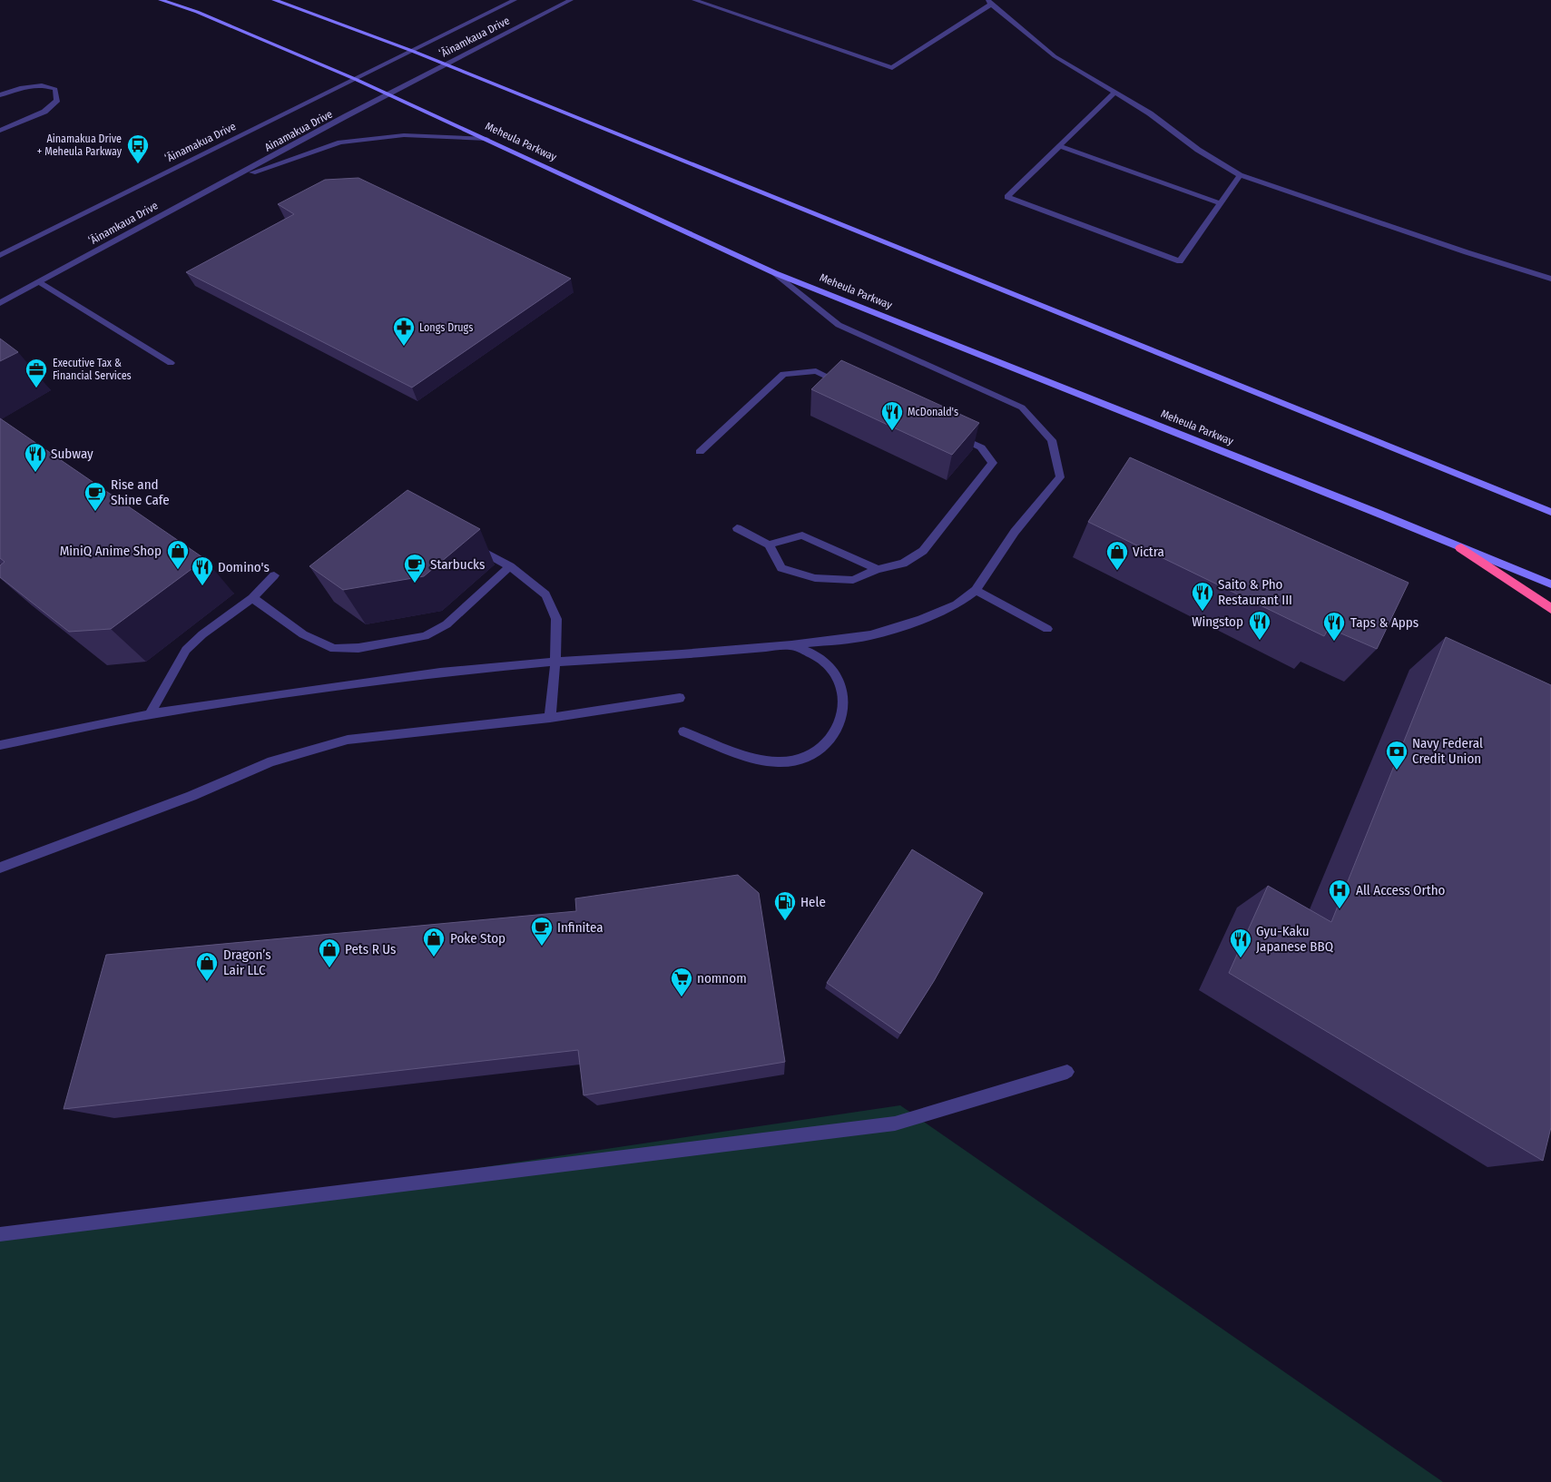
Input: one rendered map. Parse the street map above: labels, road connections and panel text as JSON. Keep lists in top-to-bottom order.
{
  "streets": {
    "main road": ["Meheula Parkway"],
    "street": ["ʻĀinamkaua Drive", "Ainamakua Drive", "ʻĀinamakua Drive"]
  },
  "crossings": [
    ["ʻĀinamkaua Drive", "Ainamakua Drive"],
    ["ʻĀinamkaua Drive", "Meheula Parkway"],
    ["ʻĀinamkaua Drive", "ʻĀinamakua Drive"],
    ["Ainamakua Drive", "Meheula Parkway"],
    ["Meheula Parkway", "ʻĀinamakua Drive"]
  ],
  "places": {
    "bus stop": ["Ainamakua Drive + Meheula Parkway"],
    "pharmacy": ["Longs Drugs"],
    "office": ["Executive Tax & Financial Services"],
    "restaurant": [
      "McDonald's",
      "Subway",
      "Domino's",
      "Saito & Pho Restaurant III",
      "Wingstop",
      "Taps & Apps",
      "Gyu-Kaku Japanese BBQ"
    ],
    "cafe": ["Rise and Shine Cafe", "Starbucks", "Infinitea"],
    "shop": [
      "MiniQ Anime Shop",
      "Victra",
      "Poke Stop",
      "Pets R Us",
      "Dragon’s Lair LLC"
    ],
    "bank": ["Navy Federal Credit Union"],
    "hospital": ["All Access Ortho"],
    "fuel station": ["Hele"],
    "supermarket": ["nomnom"]
  }
}
